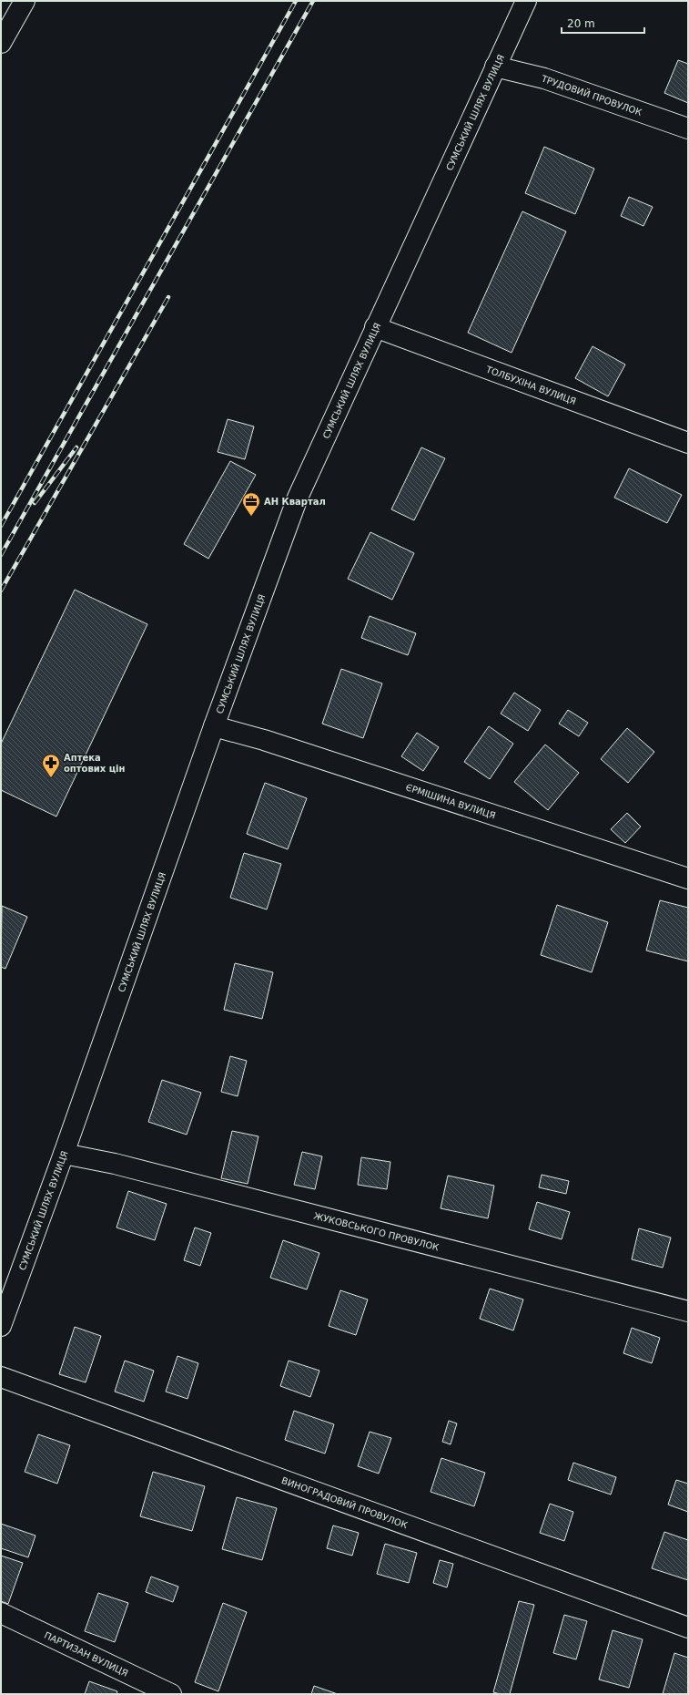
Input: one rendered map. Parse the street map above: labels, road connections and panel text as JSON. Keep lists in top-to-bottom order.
{
  "streets": {
    "street": [
      "ТРУДОВИЙ ПРОВУЛОК",
      "СУМСЬКИЙ ШЛЯХ ВУЛИЦЯ",
      "ТОЛБУХІНА ВУЛИЦЯ",
      "ЄРМІШИНА ВУЛИЦЯ",
      "ЖУКОВСЬКОГО ПРОВУЛОК",
      "ВИНОГРАДОВИЙ ПРОВУЛОК",
      "ПАРТИЗАН ВУЛИЦЯ"
    ]
  },
  "crossings": [
    ["ТРУДОВИЙ ПРОВУЛОК", "СУМСЬКИЙ ШЛЯХ ВУЛИЦЯ"],
    ["СУМСЬКИЙ ШЛЯХ ВУЛИЦЯ", "ТОЛБУХІНА ВУЛИЦЯ"],
    ["СУМСЬКИЙ ШЛЯХ ВУЛИЦЯ", "ЄРМІШИНА ВУЛИЦЯ"],
    ["СУМСЬКИЙ ШЛЯХ ВУЛИЦЯ", "ЖУКОВСЬКОГО ПРОВУЛОК"]
  ],
  "places": {
    "office": ["АН Квартал"],
    "pharmacy": ["Аптека оптових цін"]
  },
  "scale_bar": "20 m"
}
